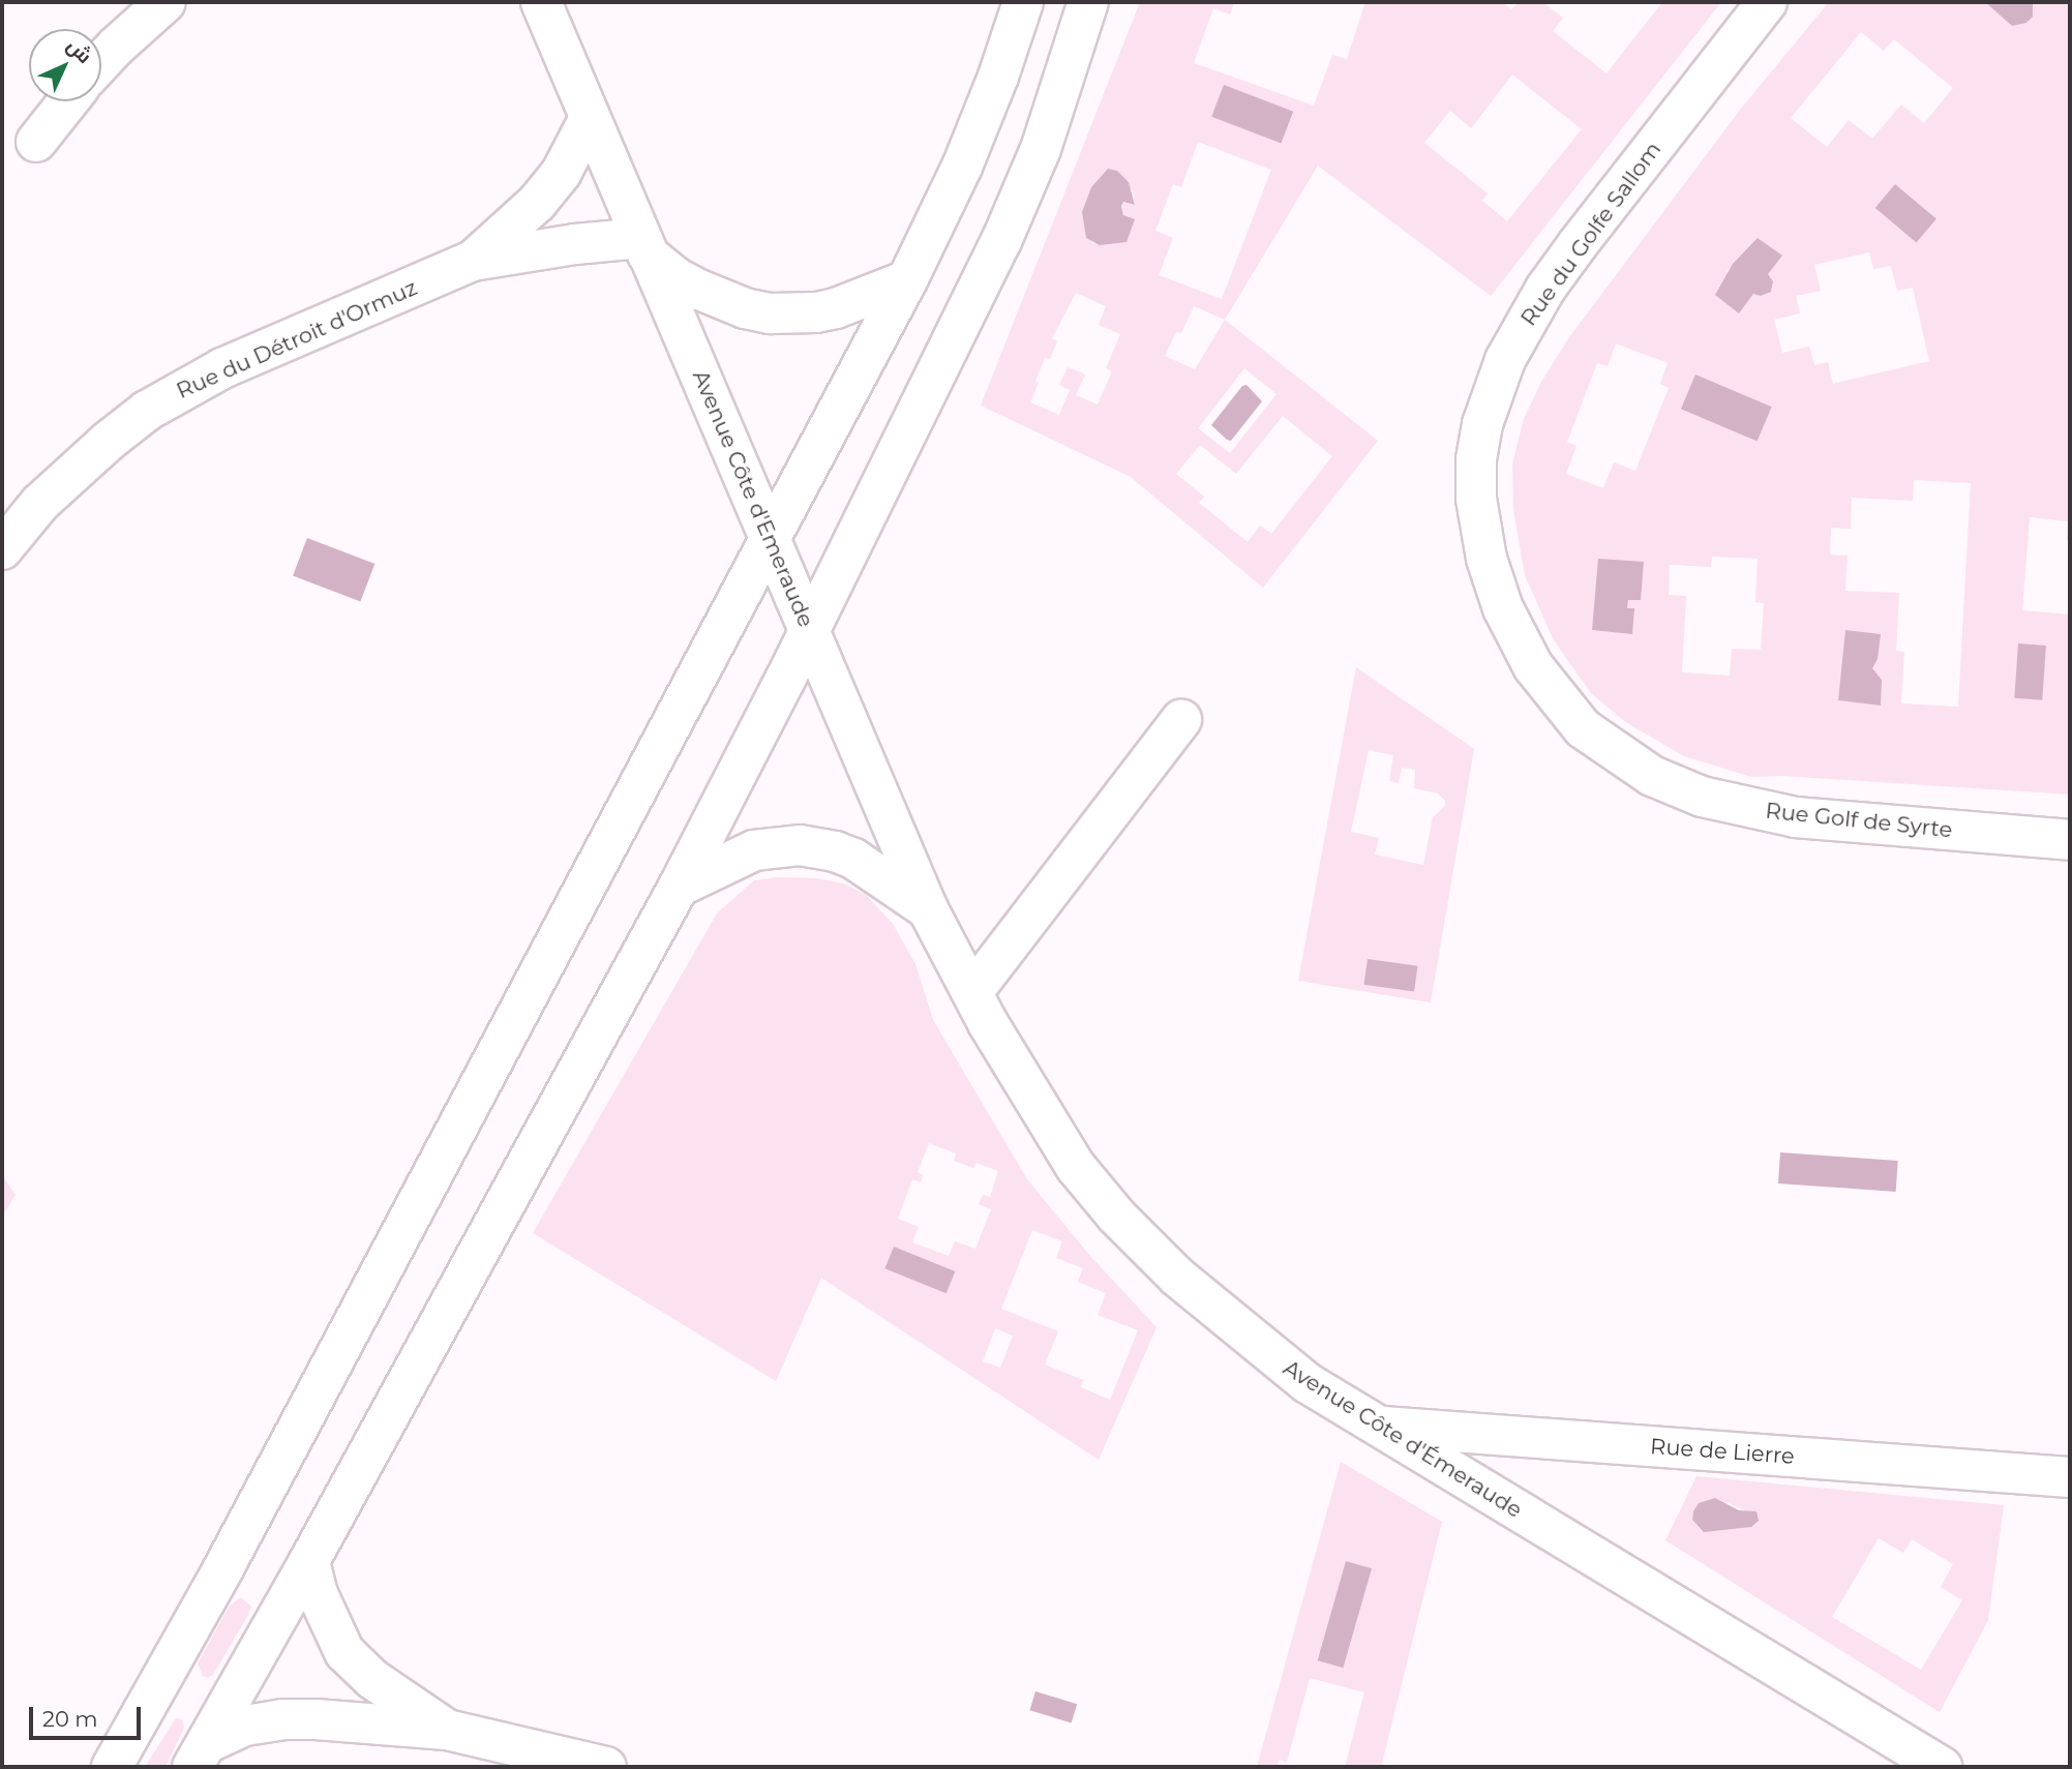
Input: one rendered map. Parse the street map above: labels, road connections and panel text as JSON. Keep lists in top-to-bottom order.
{
  "streets": {
    "street": [
      "Rue du Golfe Sallom",
      "Rue du Détroit d'Ormuz",
      "Avenue Côte d'Emeraude",
      "Rue Golf de Syrte",
      "Avenue Côte d'Émeraude",
      "Rue de Lierre"
    ]
  },
  "crossings": [
    ["Rue du Golfe Sallom", "Rue Golf de Syrte"],
    ["Rue du Détroit d'Ormuz", "Avenue Côte d'Emeraude"],
    ["Avenue Côte d'Emeraude", "Avenue Côte d'Émeraude"],
    ["Avenue Côte d'Émeraude", "Rue de Lierre"]
  ],
  "scale_bar": "20 m",
  "north": "top right"
}
